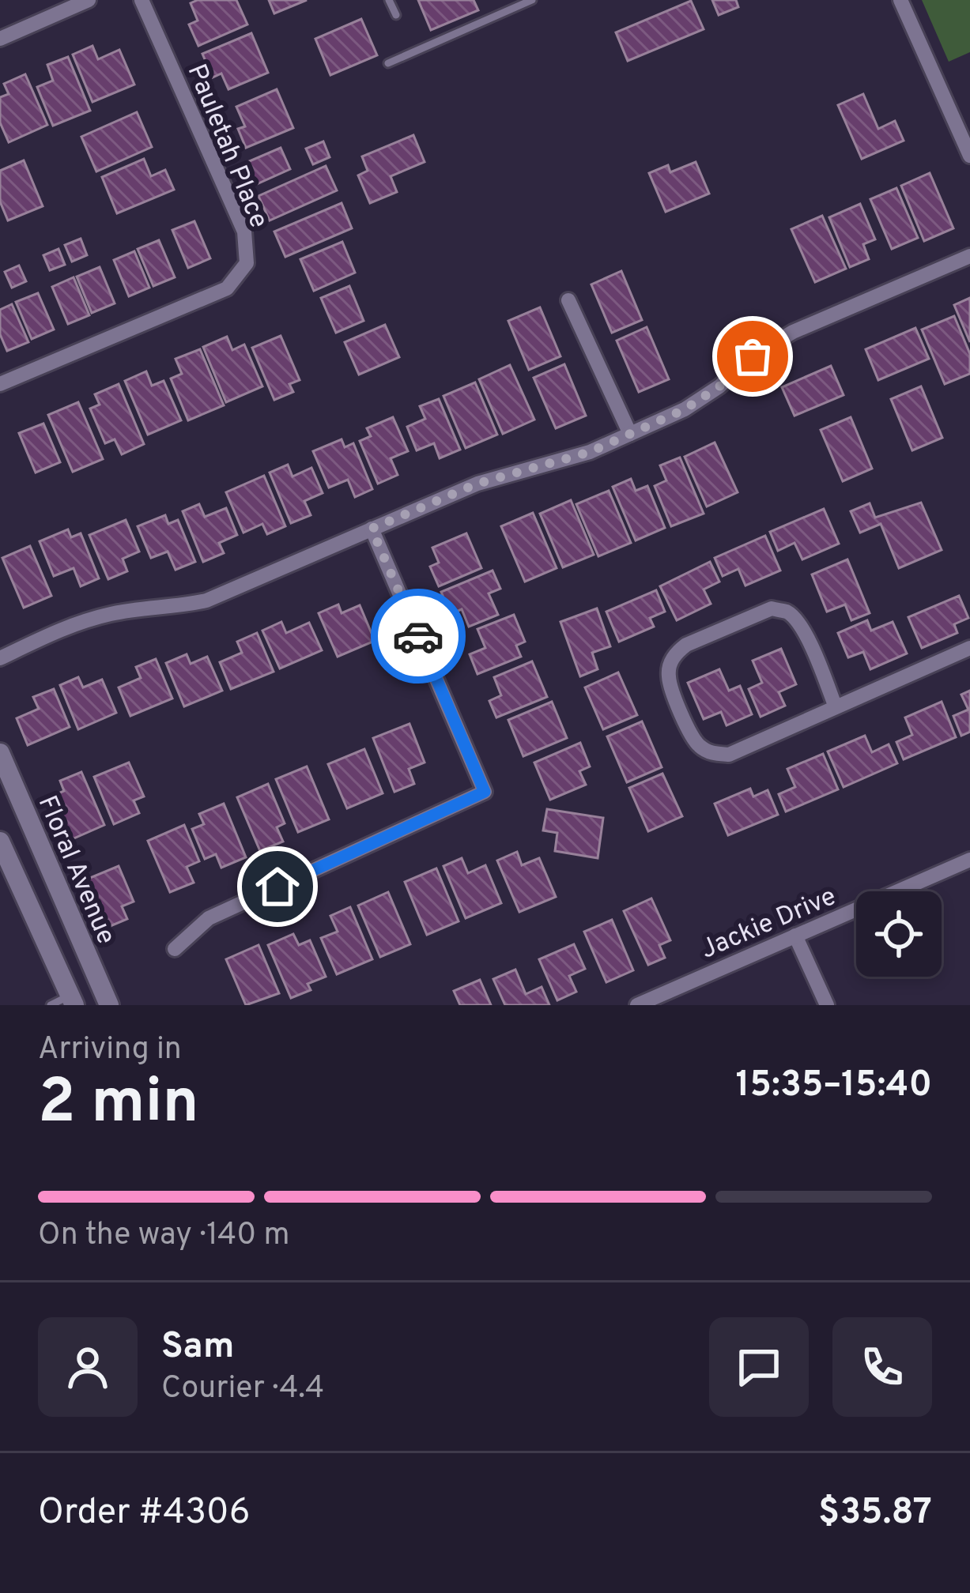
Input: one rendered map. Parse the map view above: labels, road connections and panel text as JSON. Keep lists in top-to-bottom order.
{
  "streets": {
    "street": ["Pauletah Place", "Floral Avenue", "Jackie Drive"]
  },
  "page": {
    "heading": ["2 min", "Arriving in", "15:35–15:40"],
    "panel": [
      "Sam",
      "Courier · 4.4",
      "Order #4306",
      "$35.87"
    ],
    "bar": "On the way · 140 m"
  }
}
